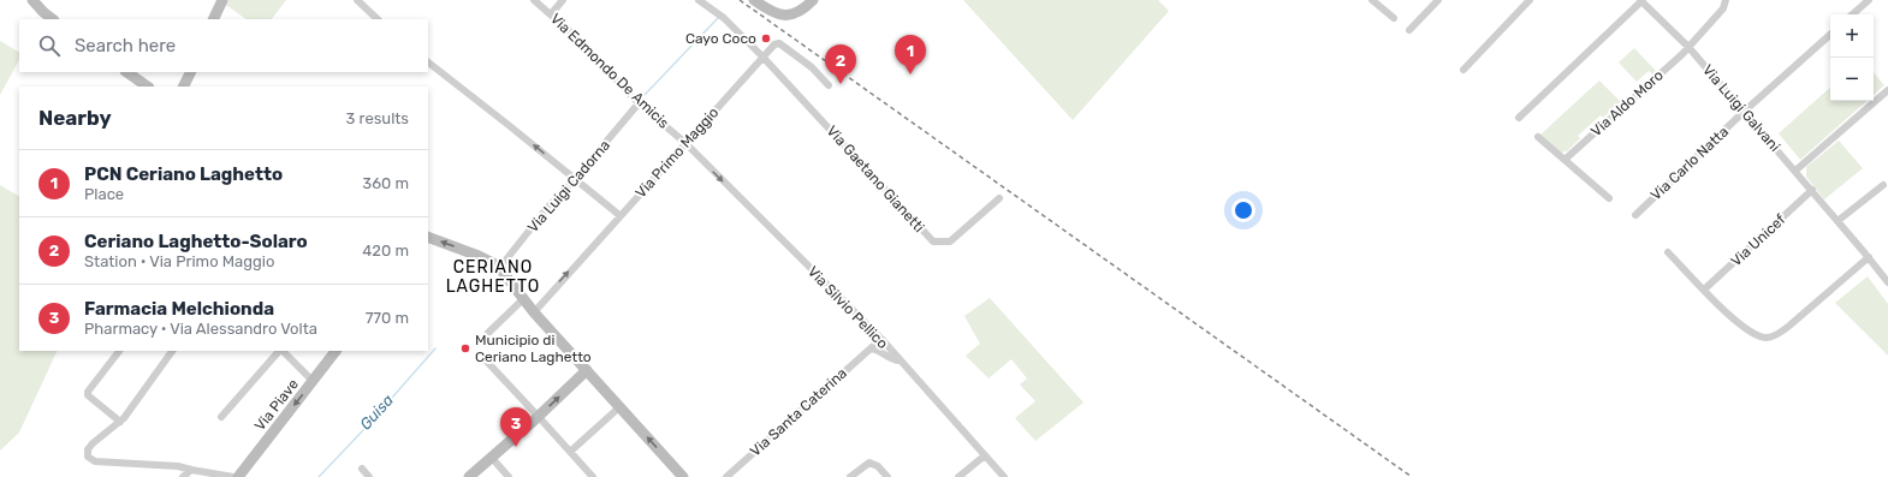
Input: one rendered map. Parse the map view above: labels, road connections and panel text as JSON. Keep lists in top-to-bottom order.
{
  "streets": {
    "street": [
      "Via Edmondo De Amicis",
      "Via Aldo Moro",
      "Via Luigi Galvani",
      "Via Primo Maggio",
      "Via Carlo Natta",
      "Via Gaetano Gianetti",
      "Via Luigi Cadorna",
      "Via Unicef",
      "Via Silvio Pellico",
      "Via Piave",
      "Via Santa Caterina"
    ]
  },
  "crossings": [
    ["Via Edmondo De Amicis", "Via Primo Maggio"],
    ["Via Edmondo De Amicis", "Via Luigi Cadorna"],
    ["Via Edmondo De Amicis", "Via Silvio Pellico"],
    ["Via Aldo Moro", "Via Luigi Galvani"],
    ["Via Luigi Galvani", "Via Carlo Natta"],
    ["Via Luigi Galvani", "Via Unicef"],
    ["Via Primo Maggio", "Via Gaetano Gianetti"],
    ["Via Primo Maggio", "Via Silvio Pellico"],
    ["Via Silvio Pellico", "Via Santa Caterina"]
  ],
  "one_way": ["Via Silvio Pellico"],
  "districts": ["CERIANO LAGHETTO"],
  "water": ["Guisa"],
  "places": ["Cayo Coco", "Municipio di Ceriano Laghetto"],
  "page": {
    "map_buttons": ["+", "−"],
    "search": "Search here",
    "pins": ["1", "2", "3"],
    "heading": ["Nearby", "3 results"],
    "list": [
      {
        "mark": "1",
        "name": "PCN Ceriano Laghetto",
        "note": "Place",
        "value": "360 m"
      },
      {
        "mark": "2",
        "name": "Ceriano Laghetto-Solaro",
        "note": "Station · Via Primo Maggio",
        "value": "420 m"
      },
      {
        "mark": "3",
        "name": "Farmacia Melchionda",
        "note": "Pharmacy · Via Alessandro Volta",
        "value": "770 m"
      }
    ]
  }
}
